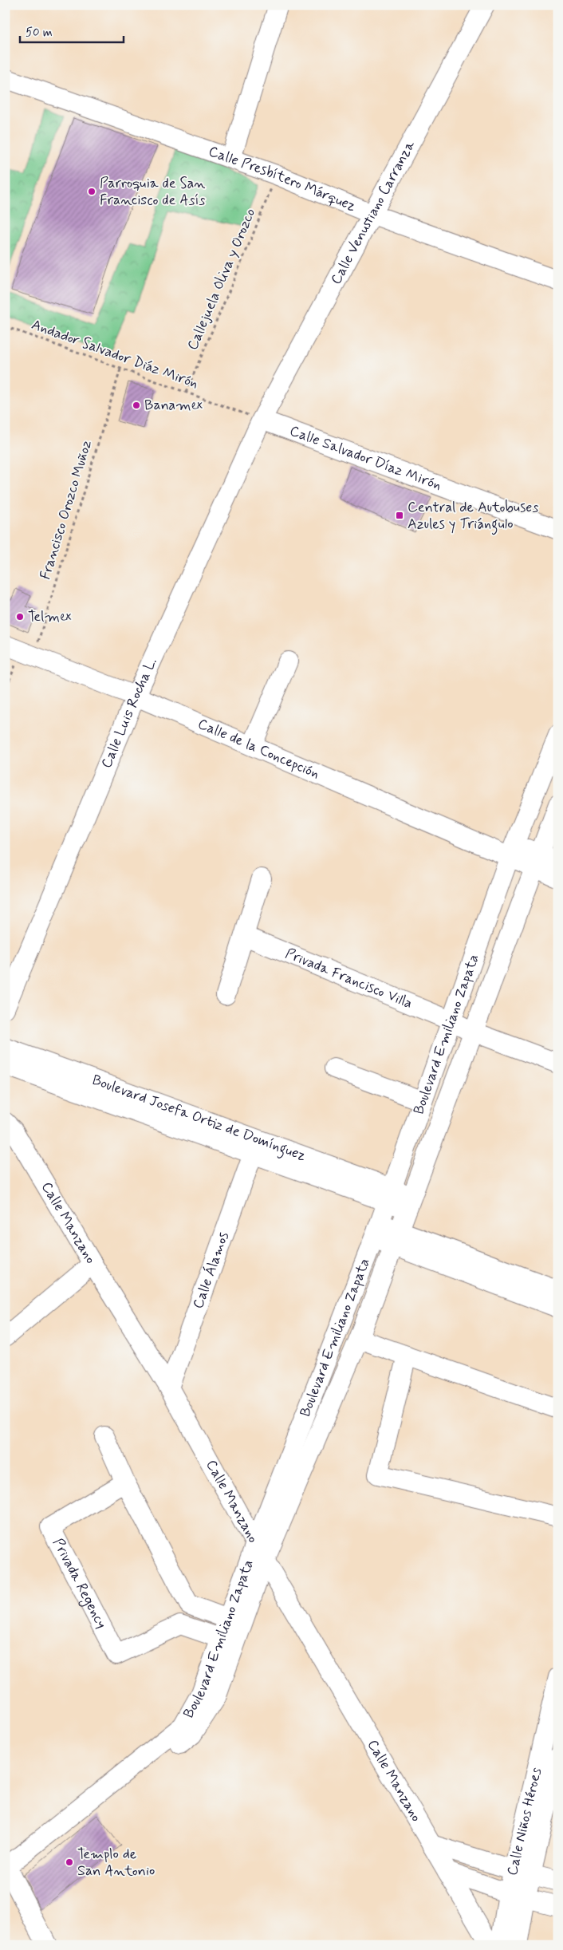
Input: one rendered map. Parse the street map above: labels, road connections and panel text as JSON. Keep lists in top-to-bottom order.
{
  "streets": {
    "street": [
      "Calle Presbítero Márquez",
      "Calle Venustiano Carranza",
      "Calle Salvador Díaz Mirón",
      "Calle Luis Rocha L.",
      "Calle de la Concepción",
      "Privada Francisco Villa",
      "Boulevard Emiliano Zapata",
      "Boulevard Josefa Ortiz de Domínguez",
      "Calle Manzano",
      "Calle Álamos",
      "Privada Regency",
      "Calle Niños Héroes"
    ],
    "path": ["Callejuela Oliva y Orozco", "Andador Salvador Diáz Mirón", "Francisco Orozco Muñoz"]
  },
  "crossings": [
    ["Calle Presbítero Márquez", "Calle Venustiano Carranza"],
    ["Calle Presbítero Márquez", "Callejuela Oliva y Orozco"],
    ["Calle Venustiano Carranza", "Andador Salvador Diáz Mirón"],
    ["Calle Venustiano Carranza", "Calle Salvador Díaz Mirón"],
    ["Calle Venustiano Carranza", "Calle Luis Rocha L."],
    ["Callejuela Oliva y Orozco", "Andador Salvador Diáz Mirón"],
    ["Andador Salvador Diáz Mirón", "Calle Salvador Díaz Mirón"],
    ["Andador Salvador Diáz Mirón", "Francisco Orozco Muñoz"],
    ["Andador Salvador Diáz Mirón", "Calle Luis Rocha L."],
    ["Calle Salvador Díaz Mirón", "Calle Luis Rocha L."],
    ["Francisco Orozco Muñoz", "Calle de la Concepción"],
    ["Calle Luis Rocha L.", "Calle de la Concepción"],
    ["Calle de la Concepción", "Boulevard Emiliano Zapata"],
    ["Privada Francisco Villa", "Boulevard Emiliano Zapata"],
    ["Boulevard Emiliano Zapata", "Boulevard Josefa Ortiz de Domínguez"],
    ["Boulevard Emiliano Zapata", "Calle Manzano"],
    ["Boulevard Josefa Ortiz de Domínguez", "Calle Álamos"],
    ["Calle Manzano", "Calle Álamos"],
    ["Calle Manzano", "Calle Niños Héroes"]
  ],
  "places": {
    "other": [
      "Parroquia de San Francisco de Asís",
      "Banamex",
      "Telmex",
      "Templo de San Antonio"
    ],
    "transit": ["Central de Autobuses Azules y Triángulo"]
  },
  "scale_bar": "50 m"
}
